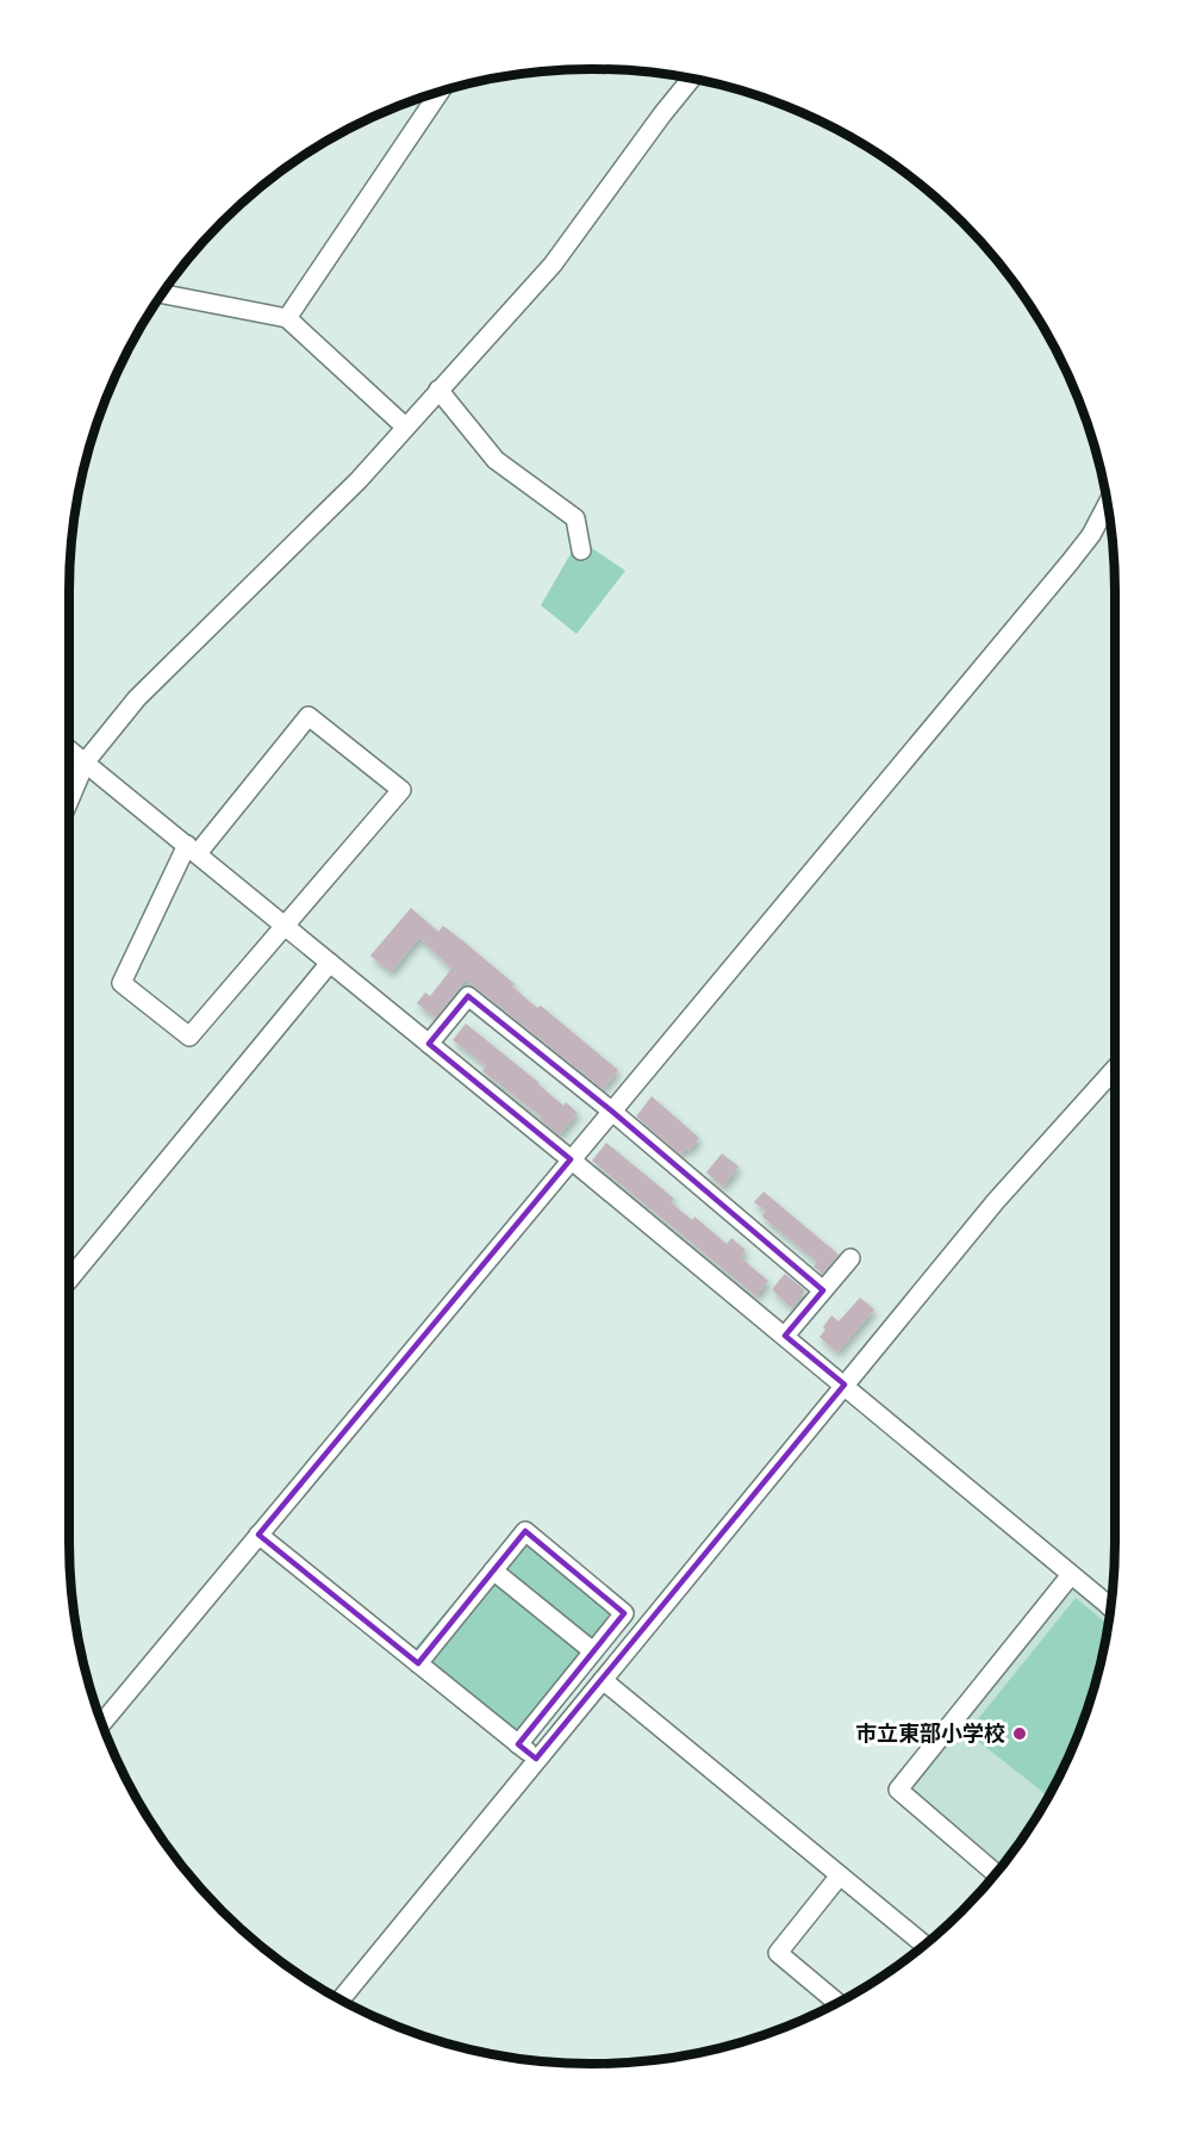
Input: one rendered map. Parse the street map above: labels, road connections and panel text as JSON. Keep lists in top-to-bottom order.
{
  "places": ["市立東部小学校"]
}
